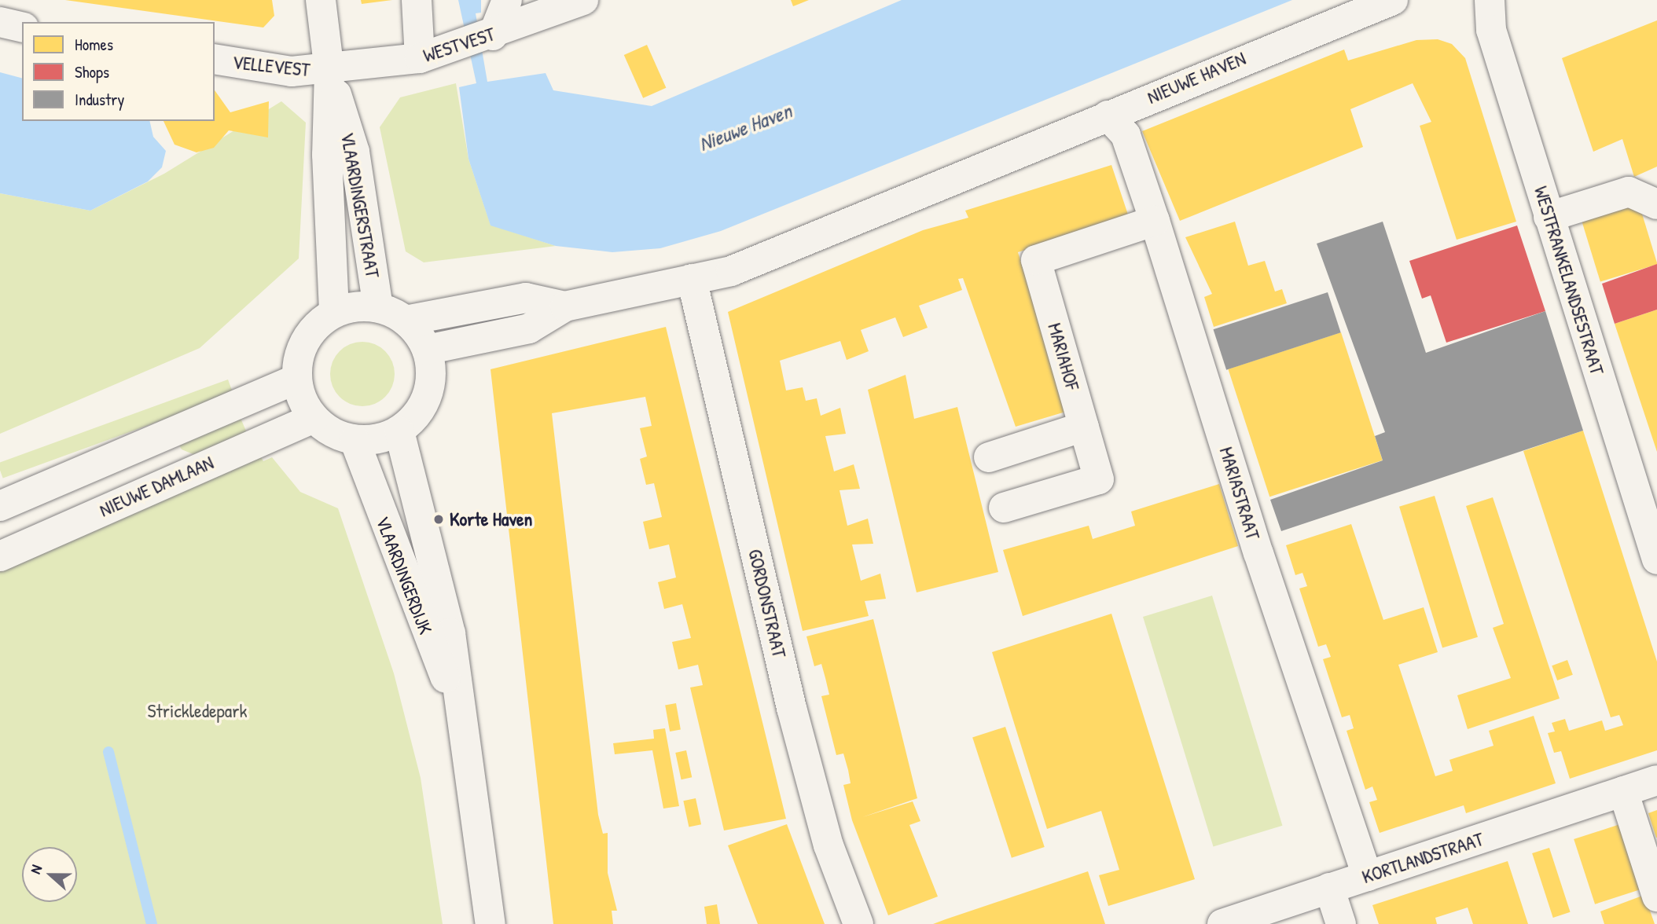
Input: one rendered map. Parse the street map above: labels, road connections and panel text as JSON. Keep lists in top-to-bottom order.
{
  "streets": {
    "street": [
      "WESTVEST",
      "VELLEVEST",
      "NIEUWE HAVEN",
      "VLAARDINGERSTRAAT",
      "WESTFRANKELANDSESTRAAT",
      "MARIAHOF",
      "NIEUWE DAMLAAN",
      "MARIASTRAAT",
      "VLAARDINGERDIJK",
      "GORDONSTRAAT",
      "KORTLANDSTRAAT"
    ]
  },
  "crossings": [
    ["WESTVEST", "VELLEVEST"],
    ["WESTVEST", "VLAARDINGERSTRAAT"],
    ["VELLEVEST", "VLAARDINGERSTRAAT"],
    ["NIEUWE HAVEN", "VLAARDINGERSTRAAT"],
    ["NIEUWE HAVEN", "NIEUWE DAMLAAN"],
    ["NIEUWE HAVEN", "MARIASTRAAT"],
    ["NIEUWE HAVEN", "VLAARDINGERDIJK"],
    ["NIEUWE HAVEN", "GORDONSTRAAT"],
    ["VLAARDINGERSTRAAT", "NIEUWE DAMLAAN"],
    ["VLAARDINGERSTRAAT", "VLAARDINGERDIJK"],
    ["MARIAHOF", "MARIASTRAAT"],
    ["NIEUWE DAMLAAN", "VLAARDINGERDIJK"],
    ["MARIASTRAAT", "KORTLANDSTRAAT"]
  ],
  "water": ["Nieuwe Haven"],
  "parks": ["Strickledepark"],
  "places": ["Korte Haven"],
  "legend": ["Homes", "Shops", "Industry"],
  "north": "left"
}
